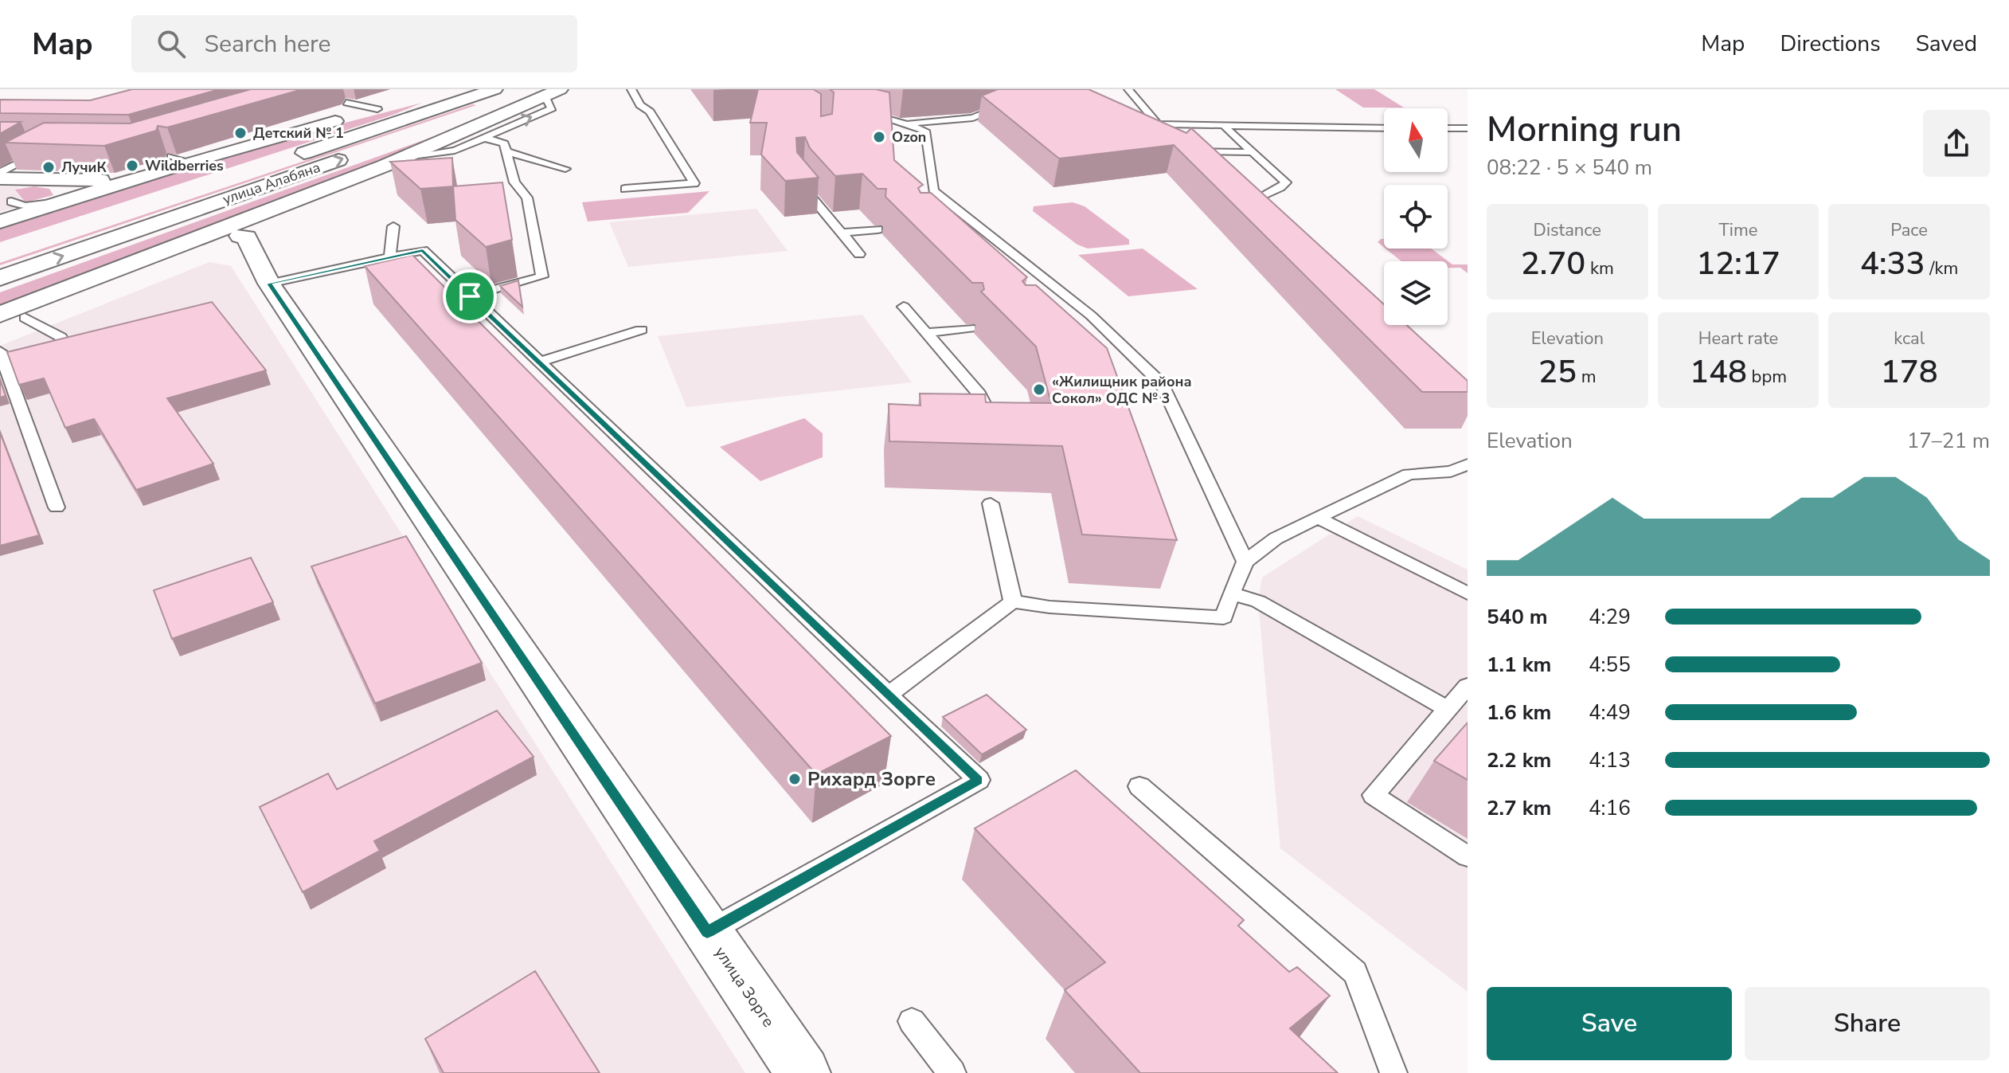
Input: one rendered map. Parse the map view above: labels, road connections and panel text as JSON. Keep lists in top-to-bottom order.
{
  "streets": {
    "main road": ["улица Алабяна", "улица Зорге"]
  },
  "places": [
    "Детский № 1",
    "Ozon",
    "Wildberries",
    "ЛучиК",
    "«Жилищник района Сокол» ОДС № 3",
    "Рихард Зорге"
  ],
  "north": "top",
  "page": {
    "header": "Map",
    "search": "Search here",
    "nav": ["Map", "Directions", "Saved"],
    "heading": ["Morning run", "08:22 · 5 × 540 m"],
    "stats": [
      ["Distance", "2.70 km"],
      ["Time", "12:17"],
      ["Pace", "4:33 /km"],
      ["Elevation", "25 m"],
      ["Heart rate", "148 bpm"],
      ["kcal", "178"]
    ],
    "chart": ["Elevation", "17–21 m"],
    "list": [
      {
        "name": "540 m",
        "note": "4:29"
      },
      {
        "name": "1.1 km",
        "note": "4:55"
      },
      {
        "name": "1.6 km",
        "note": "4:49"
      },
      {
        "name": "2.2 km",
        "note": "4:13"
      },
      {
        "name": "2.7 km",
        "note": "4:16"
      }
    ],
    "buttons": ["Save", "Share"]
  }
}
